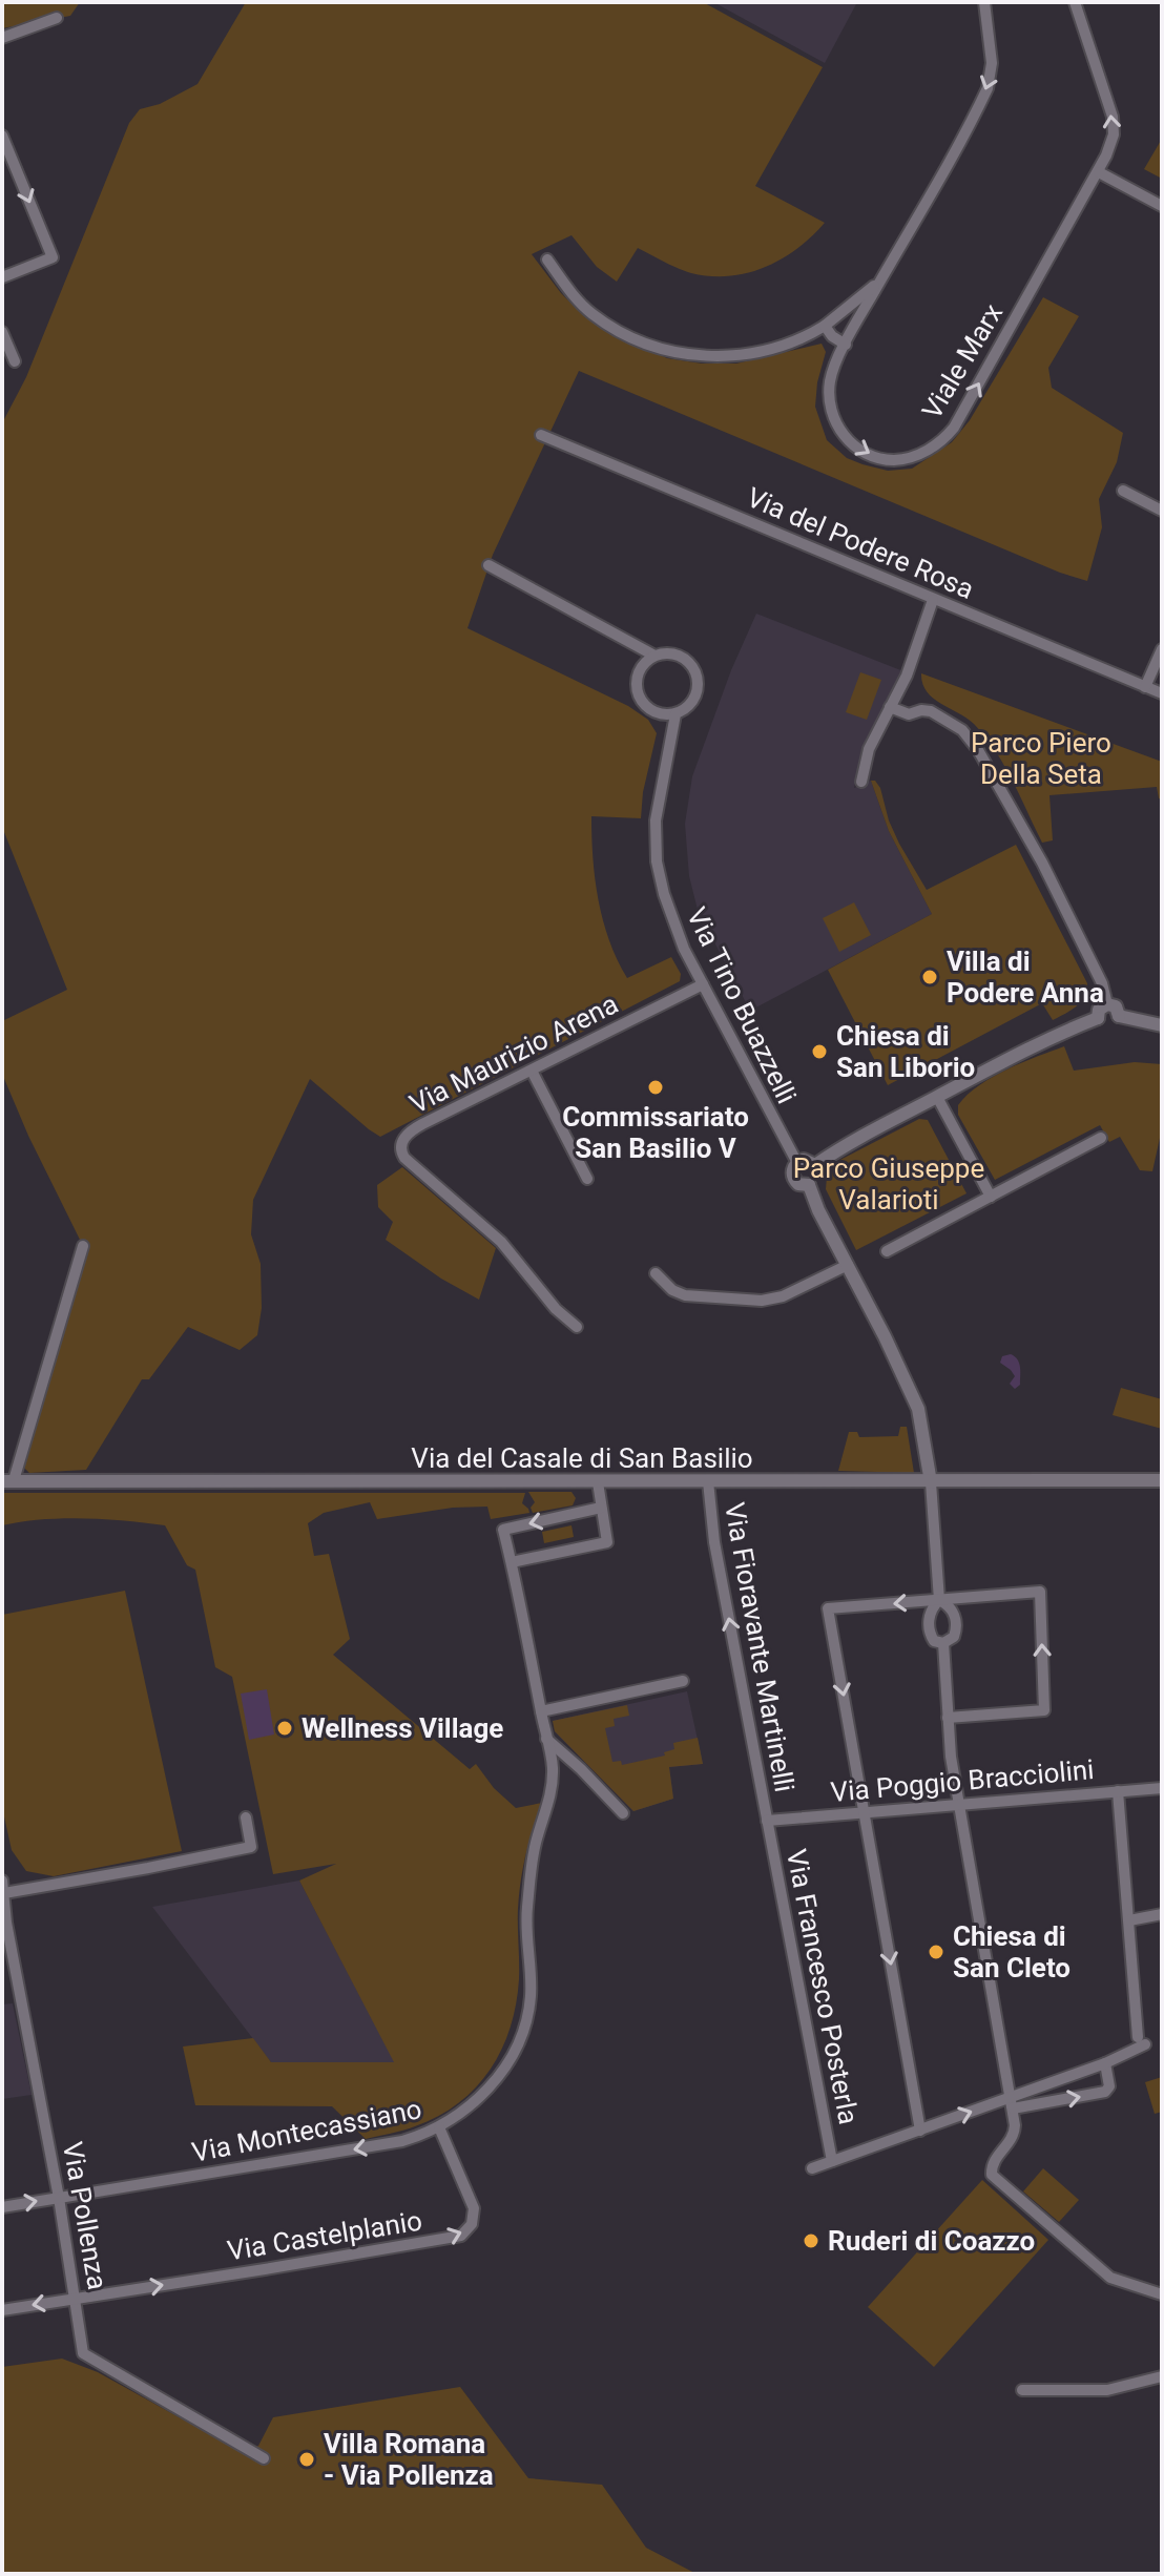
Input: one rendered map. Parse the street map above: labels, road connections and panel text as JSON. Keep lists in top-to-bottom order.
{
  "streets": {
    "street": [
      "Viale Marx",
      "Via del Podere Rosa",
      "Via Tino Buazzelli",
      "Via Maurizio Arena",
      "Via del Casale di San Basilio",
      "Via Fioravante Martinelli",
      "Via Poggio Bracciolini",
      "Via Francesco Posterla",
      "Via Montecassiano",
      "Via Pollenza",
      "Via Castelplanio"
    ]
  },
  "crossings": [
    ["Via Tino Buazzelli", "Via Maurizio Arena"],
    ["Via del Casale di San Basilio", "Via Fioravante Martinelli"],
    ["Via Fioravante Martinelli", "Via Poggio Bracciolini"],
    ["Via Fioravante Martinelli", "Via Francesco Posterla"],
    ["Via Poggio Bracciolini", "Via Francesco Posterla"],
    ["Via Montecassiano", "Via Pollenza"],
    ["Via Montecassiano", "Via Castelplanio"],
    ["Via Pollenza", "Via Castelplanio"]
  ],
  "one_way": ["Via Fioravante Martinelli"],
  "parks": ["Parco Piero Della Seta", "Parco Giuseppe Valarioti"],
  "places": [
    "Villa di Podere Anna",
    "Chiesa di San Liborio",
    "Commissariato San Basilio V",
    "Wellness Village",
    "Chiesa di San Cleto",
    "Ruderi di Coazzo",
    "Villa Romana - Via Pollenza"
  ]
}
